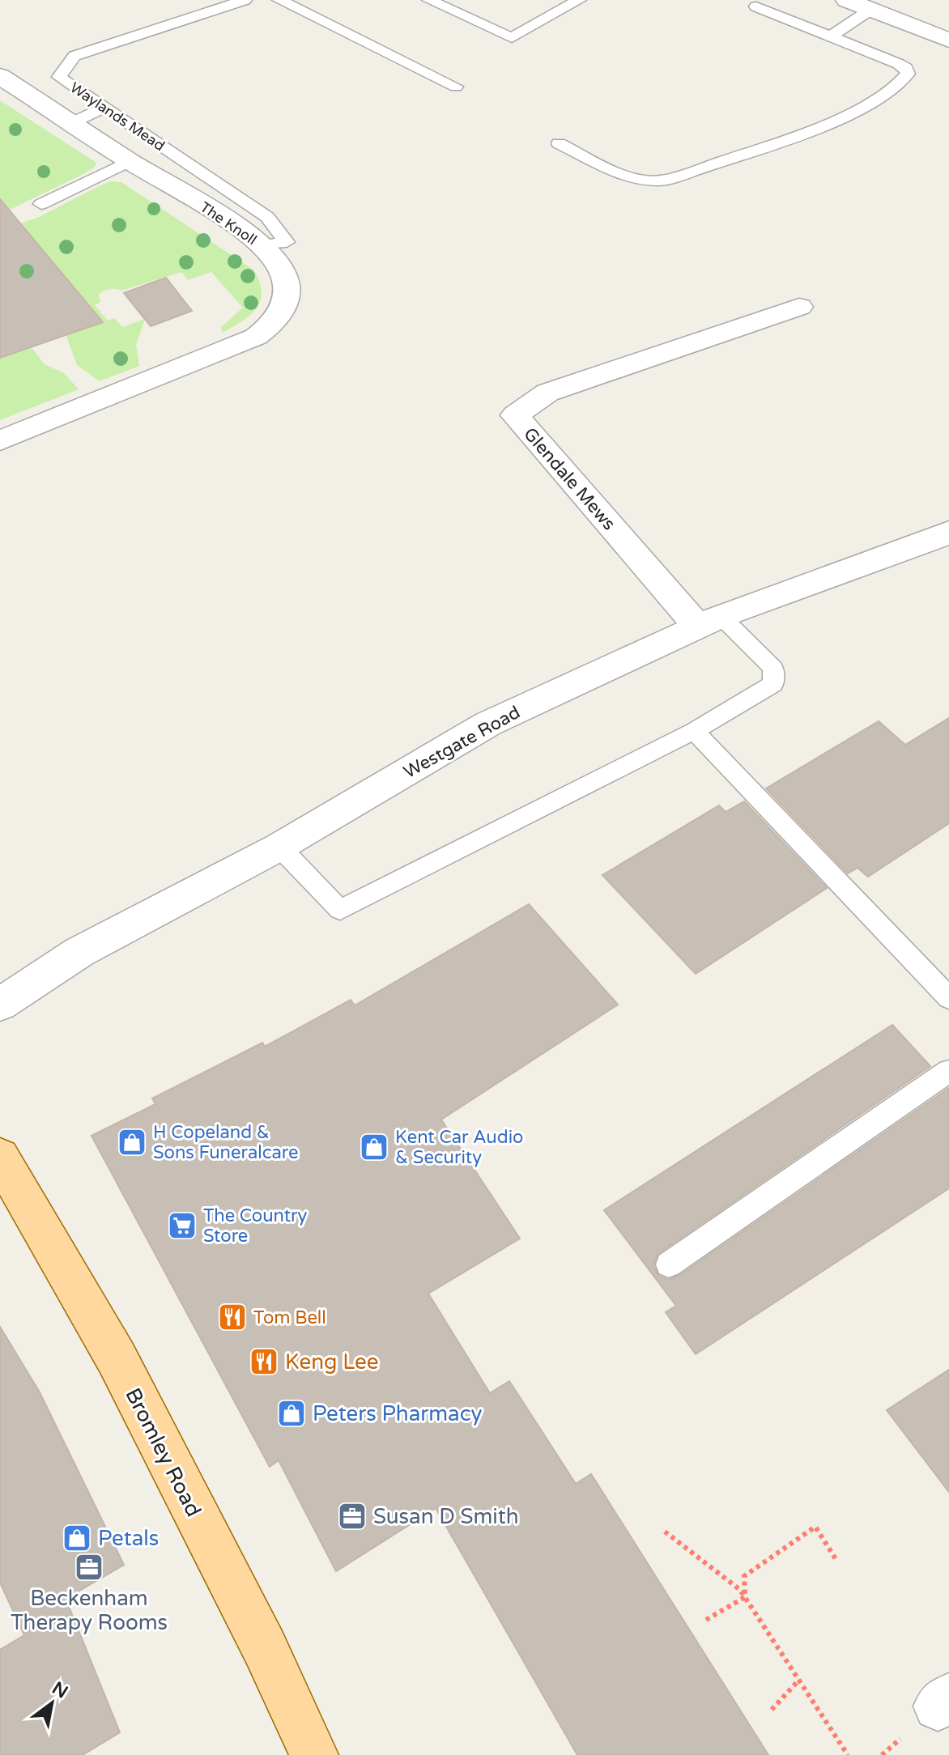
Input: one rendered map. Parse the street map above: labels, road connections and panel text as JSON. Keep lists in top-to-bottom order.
{
  "streets": {
    "main road": ["Bromley Road"],
    "street": ["The Knoll", "Glendale Mews", "Westgate Road"],
    "lane": ["Waylands Mead"]
  },
  "crossings": [
    ["Waylands Mead", "The Knoll"],
    ["Glendale Mews", "Westgate Road"]
  ],
  "places": {
    "shop": [
      "H Copeland & Sons Funeralcare",
      "Kent Car Audio & Security",
      "Peters Pharmacy",
      "Petals"
    ],
    "supermarket": ["The Country Store"],
    "restaurant": ["Tom Bell", "Keng Lee"],
    "office": ["Susan D Smith", "Beckenham Therapy Rooms"]
  },
  "north": "top right"
}
